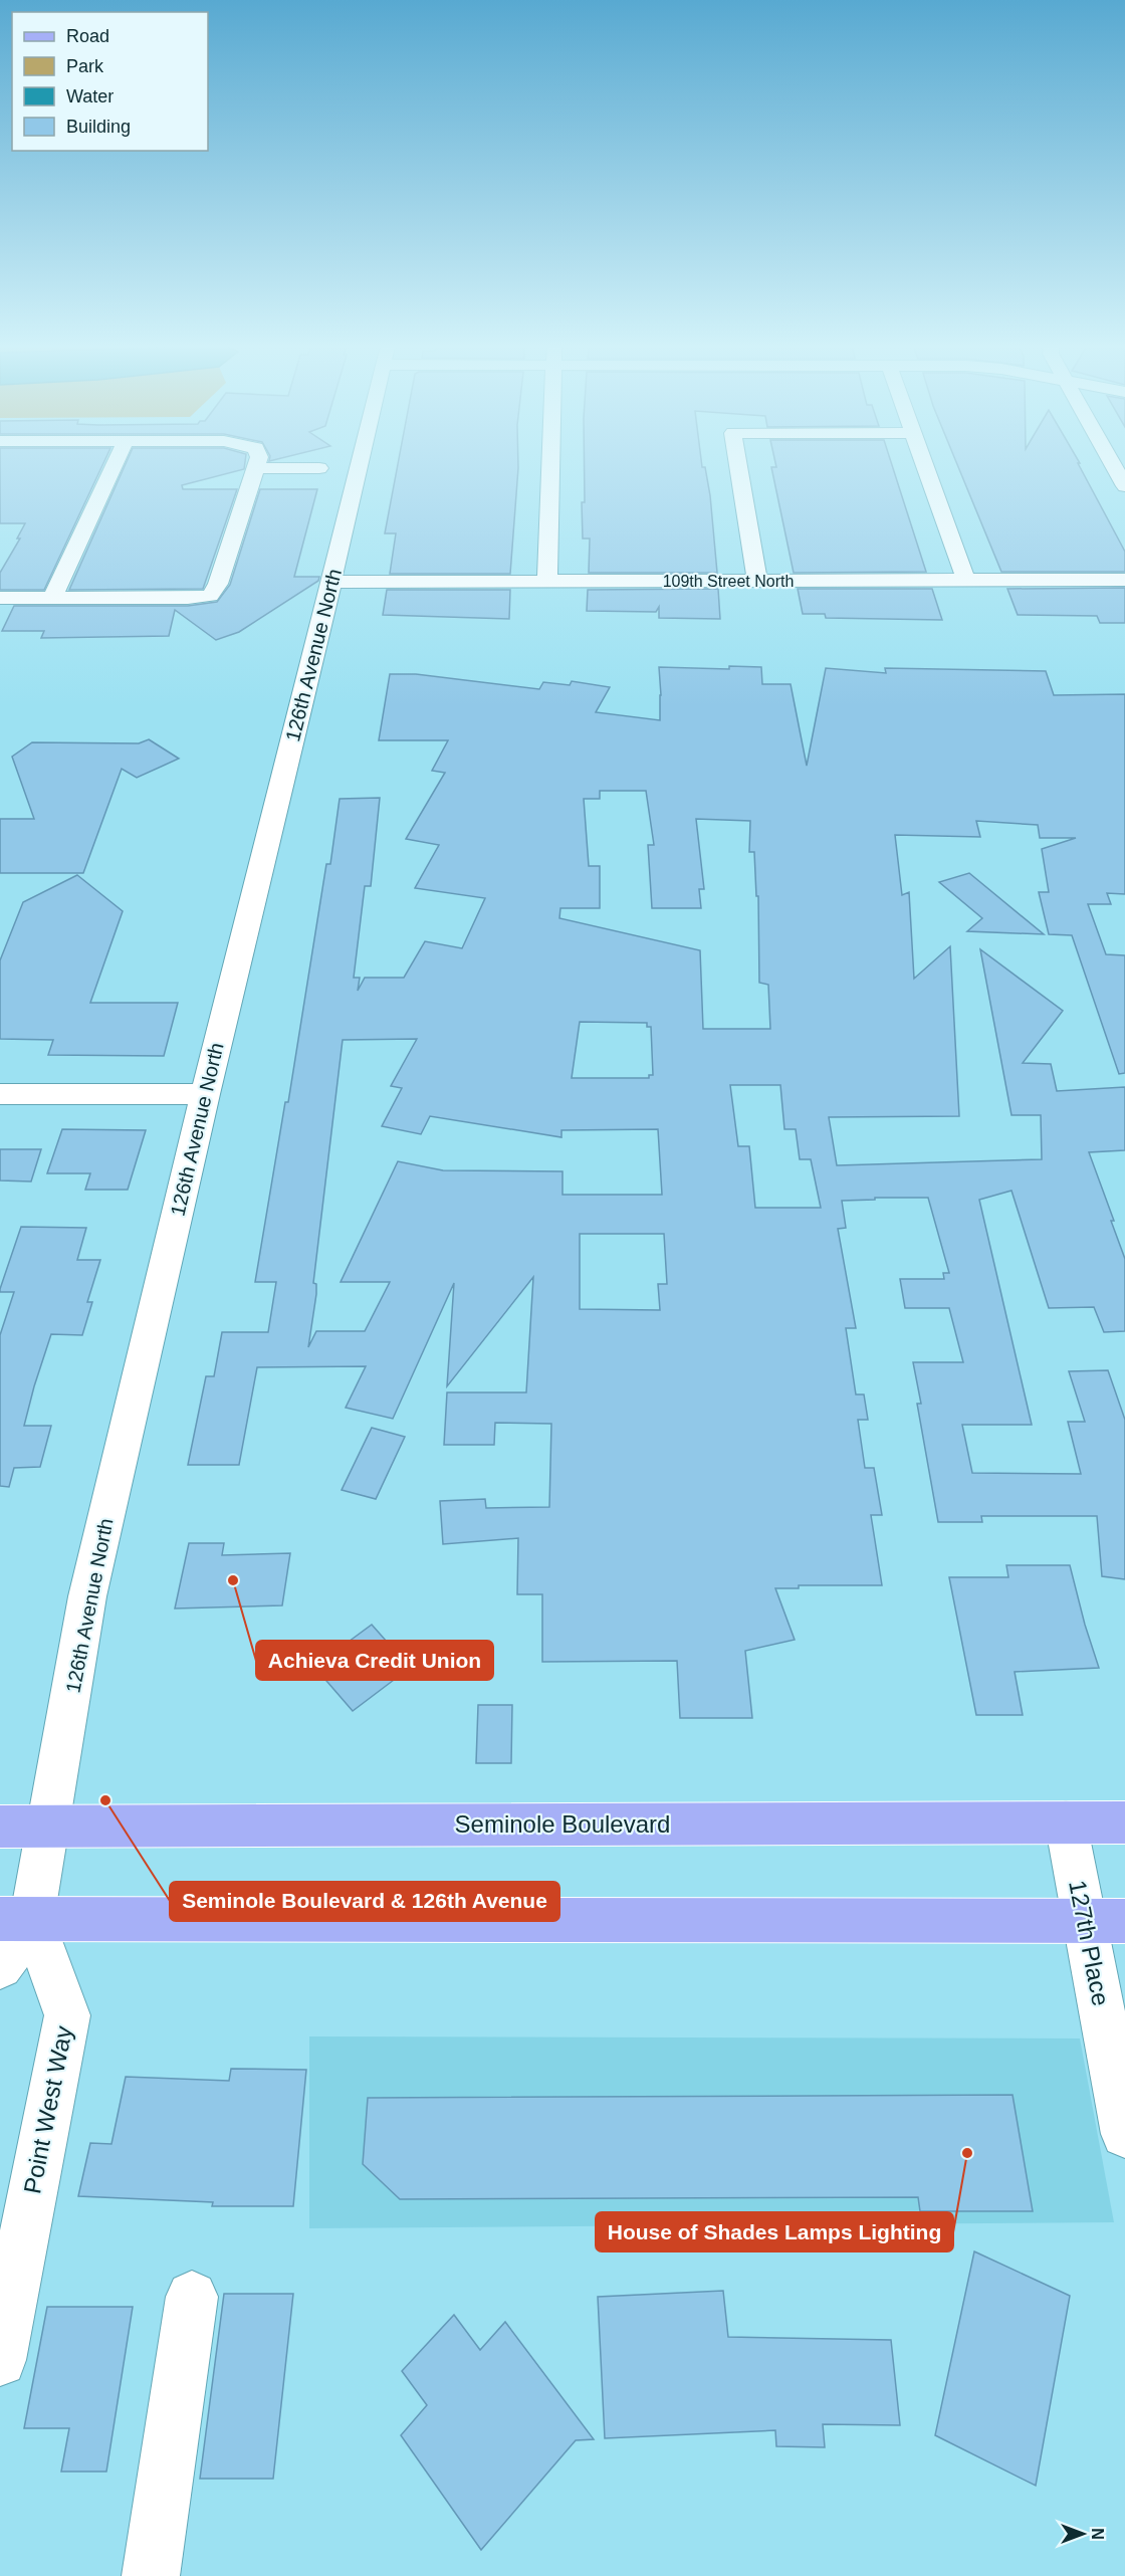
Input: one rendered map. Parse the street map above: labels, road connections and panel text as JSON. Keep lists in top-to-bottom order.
{
  "streets": {
    "main road": ["Seminole Boulevard"],
    "street": [
      "109th Street North",
      "126th Avenue North",
      "127th Place",
      "Point West Way"
    ]
  },
  "crossings": [
    ["109th Street North", "126th Avenue North"],
    ["126th Avenue North", "Seminole Boulevard"],
    ["126th Avenue North", "Point West Way"],
    ["Seminole Boulevard", "127th Place"]
  ],
  "places": ["Achieva Credit Union", "Seminole Boulevard & 126th Avenue", "House of Shades Lamps Lighting"],
  "legend": [
    "Road",
    "Park",
    "Water",
    "Building"
  ],
  "north": "right"
}
